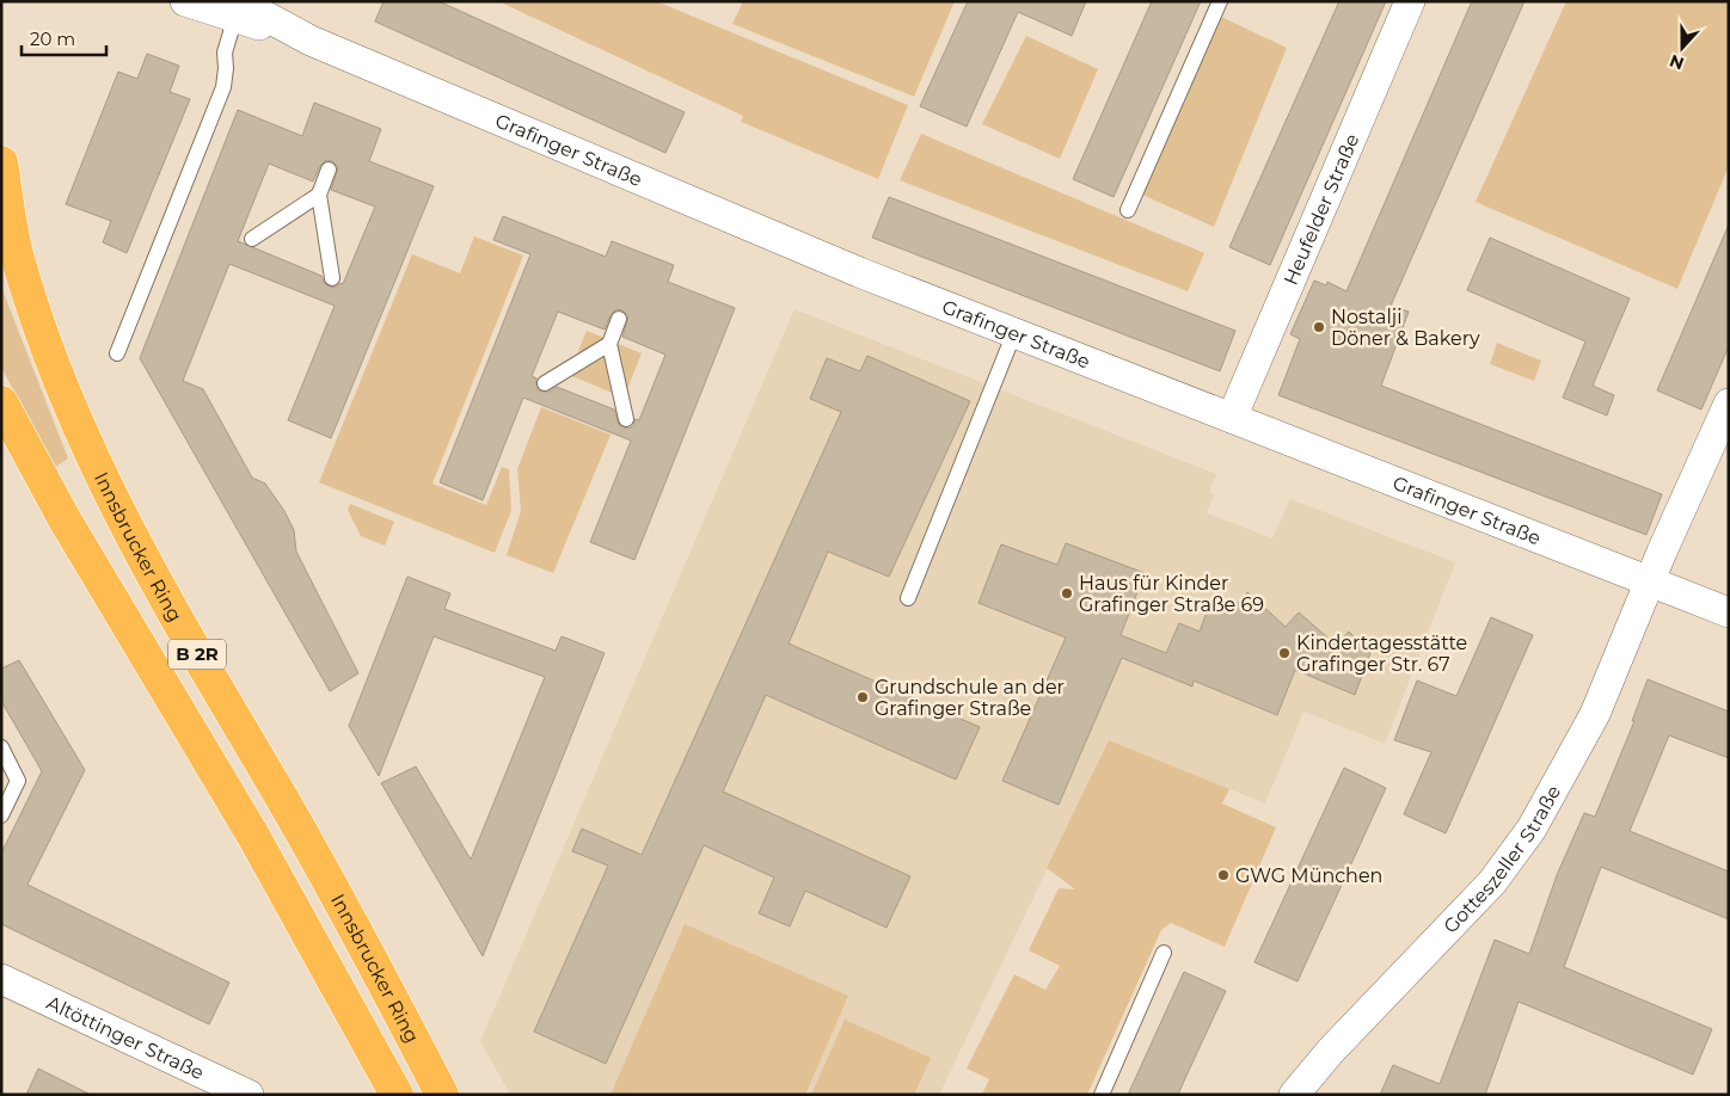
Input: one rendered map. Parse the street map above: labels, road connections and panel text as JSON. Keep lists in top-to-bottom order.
{
  "streets": {
    "highway": ["Innsbrucker Ring", "B 2R"],
    "street": [
      "Grafinger Straße",
      "Heufelder Straße",
      "Gotteszeller Straße",
      "Altöttinger Straße"
    ]
  },
  "crossings": [
    ["Grafinger Straße", "Heufelder Straße"],
    ["Grafinger Straße", "Gotteszeller Straße"]
  ],
  "places": [
    "Nostalji Döner & Bakery",
    "Haus für Kinder Grafinger Straße 69",
    "Kindertagesstätte Grafinger Str. 67",
    "Grundschule an der Grafinger Straße",
    "GWG München"
  ],
  "scale_bar": "20 m",
  "north": "bottom"
}
